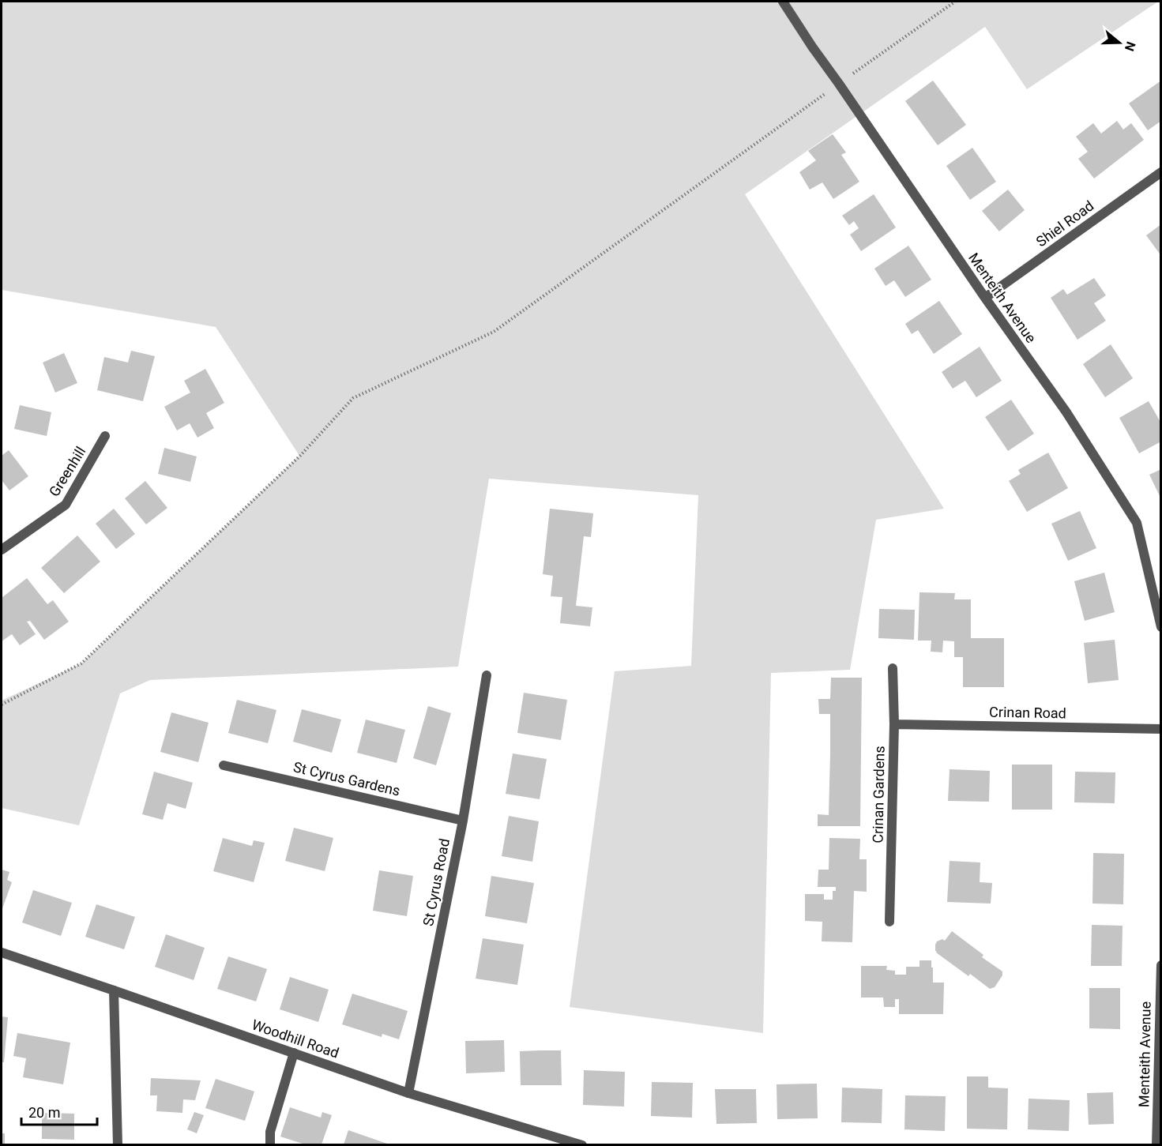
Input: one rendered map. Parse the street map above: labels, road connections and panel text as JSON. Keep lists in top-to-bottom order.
{
  "streets": {
    "street": [
      "Shiel Road",
      "Menteith Avenue",
      "Greenhill",
      "Crinan Road",
      "St Cyrus Gardens",
      "Crinan Gardens",
      "St Cyrus Road",
      "Woodhill Road"
    ]
  },
  "crossings": [
    ["Shiel Road", "Menteith Avenue"],
    ["Crinan Road", "Crinan Gardens"],
    ["St Cyrus Gardens", "St Cyrus Road"],
    ["St Cyrus Road", "Woodhill Road"]
  ],
  "scale_bar": "20 m",
  "north": "right"
}
